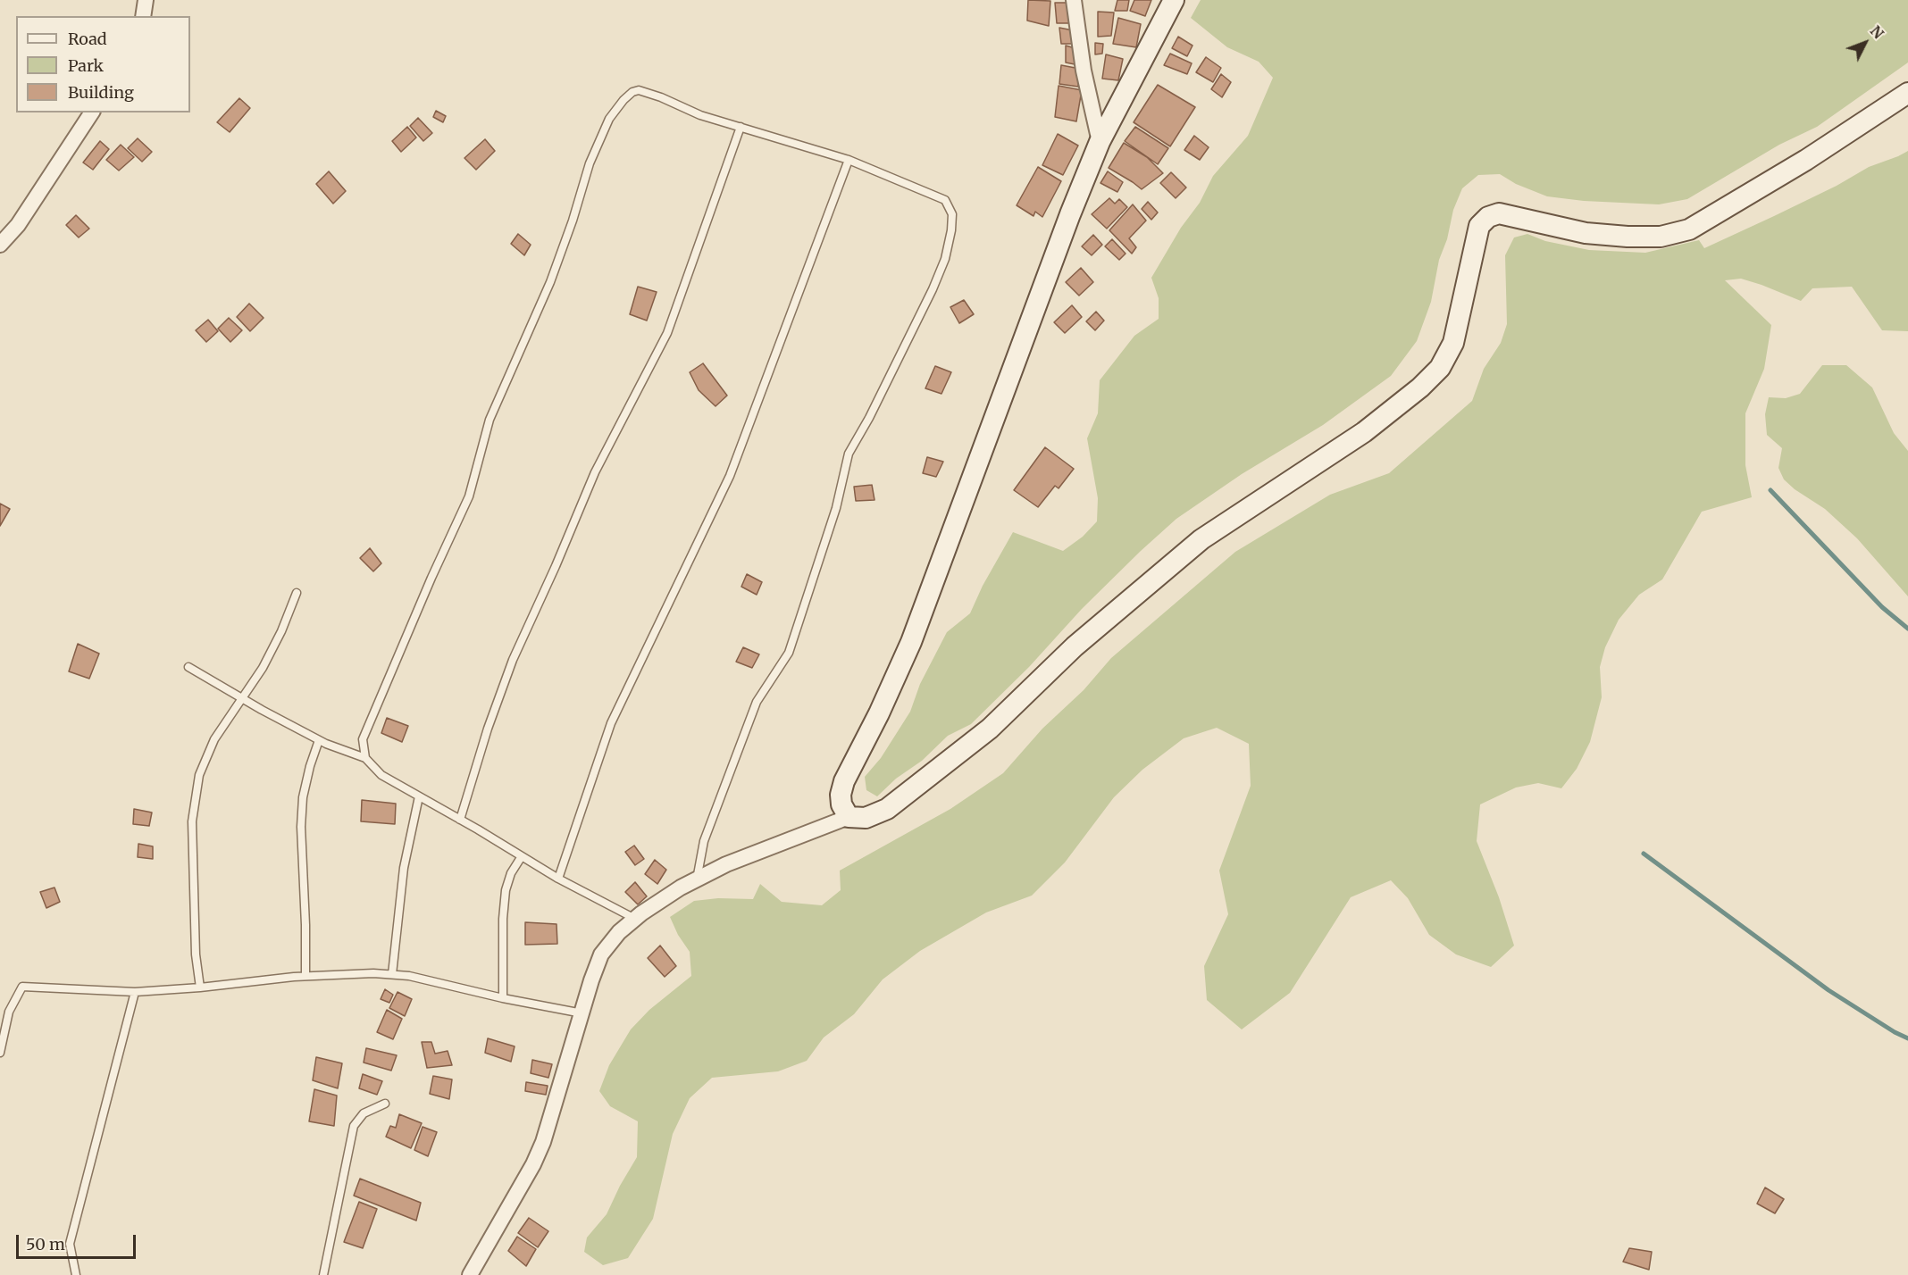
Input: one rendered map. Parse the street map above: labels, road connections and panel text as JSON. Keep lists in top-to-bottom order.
{
  "legend": ["Road", "Park", "Building"],
  "scale_bar": "50 m",
  "north": "top right"
}
